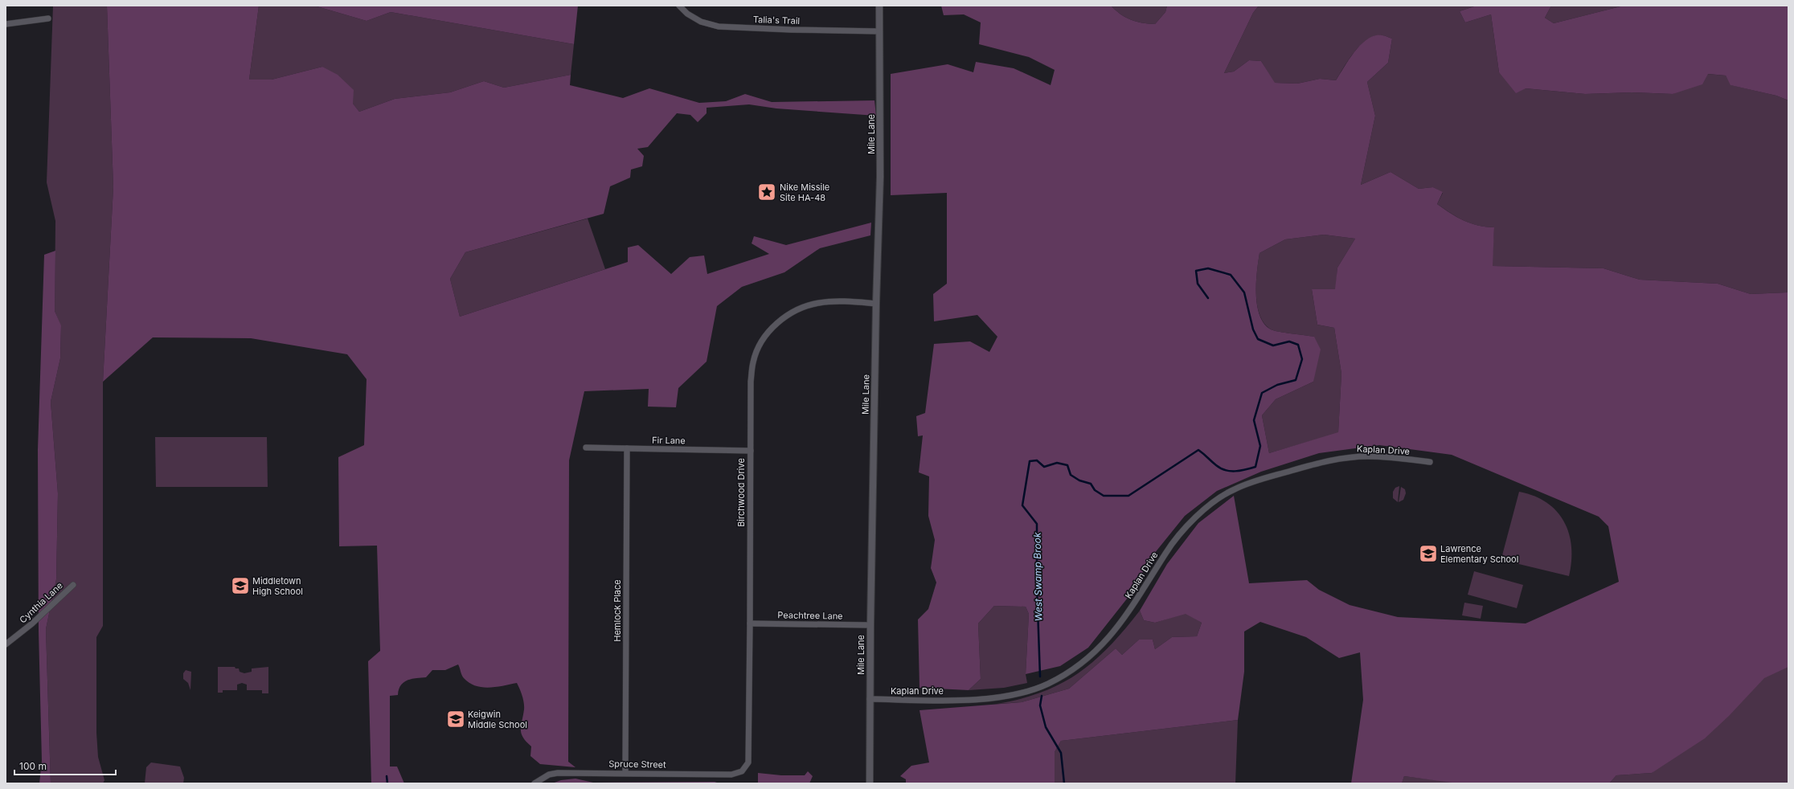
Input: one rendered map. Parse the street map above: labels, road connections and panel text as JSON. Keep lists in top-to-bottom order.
{
  "streets": {
    "street": [
      "Talia's Trail",
      "Mile Lane",
      "Fir Lane",
      "Kaplan Drive",
      "Birchwood Drive",
      "Cynthia Lane",
      "Hemlock Place",
      "Peachtree Lane",
      "Spruce Street"
    ]
  },
  "crossings": [
    ["Talia's Trail", "Mile Lane"],
    ["Mile Lane", "Kaplan Drive"],
    ["Mile Lane", "Birchwood Drive"],
    ["Mile Lane", "Peachtree Lane"],
    ["Fir Lane", "Birchwood Drive"],
    ["Fir Lane", "Hemlock Place"],
    ["Birchwood Drive", "Peachtree Lane"],
    ["Birchwood Drive", "Spruce Street"],
    ["Hemlock Place", "Spruce Street"]
  ],
  "water": ["West Swamp Brook"],
  "places": {
    "place": ["Nike Missile Site HA-48"],
    "school or university": ["Lawrence Elementary School", "Middletown High School", "Keigwin Middle School"]
  },
  "scale_bar": "100 m"
}
